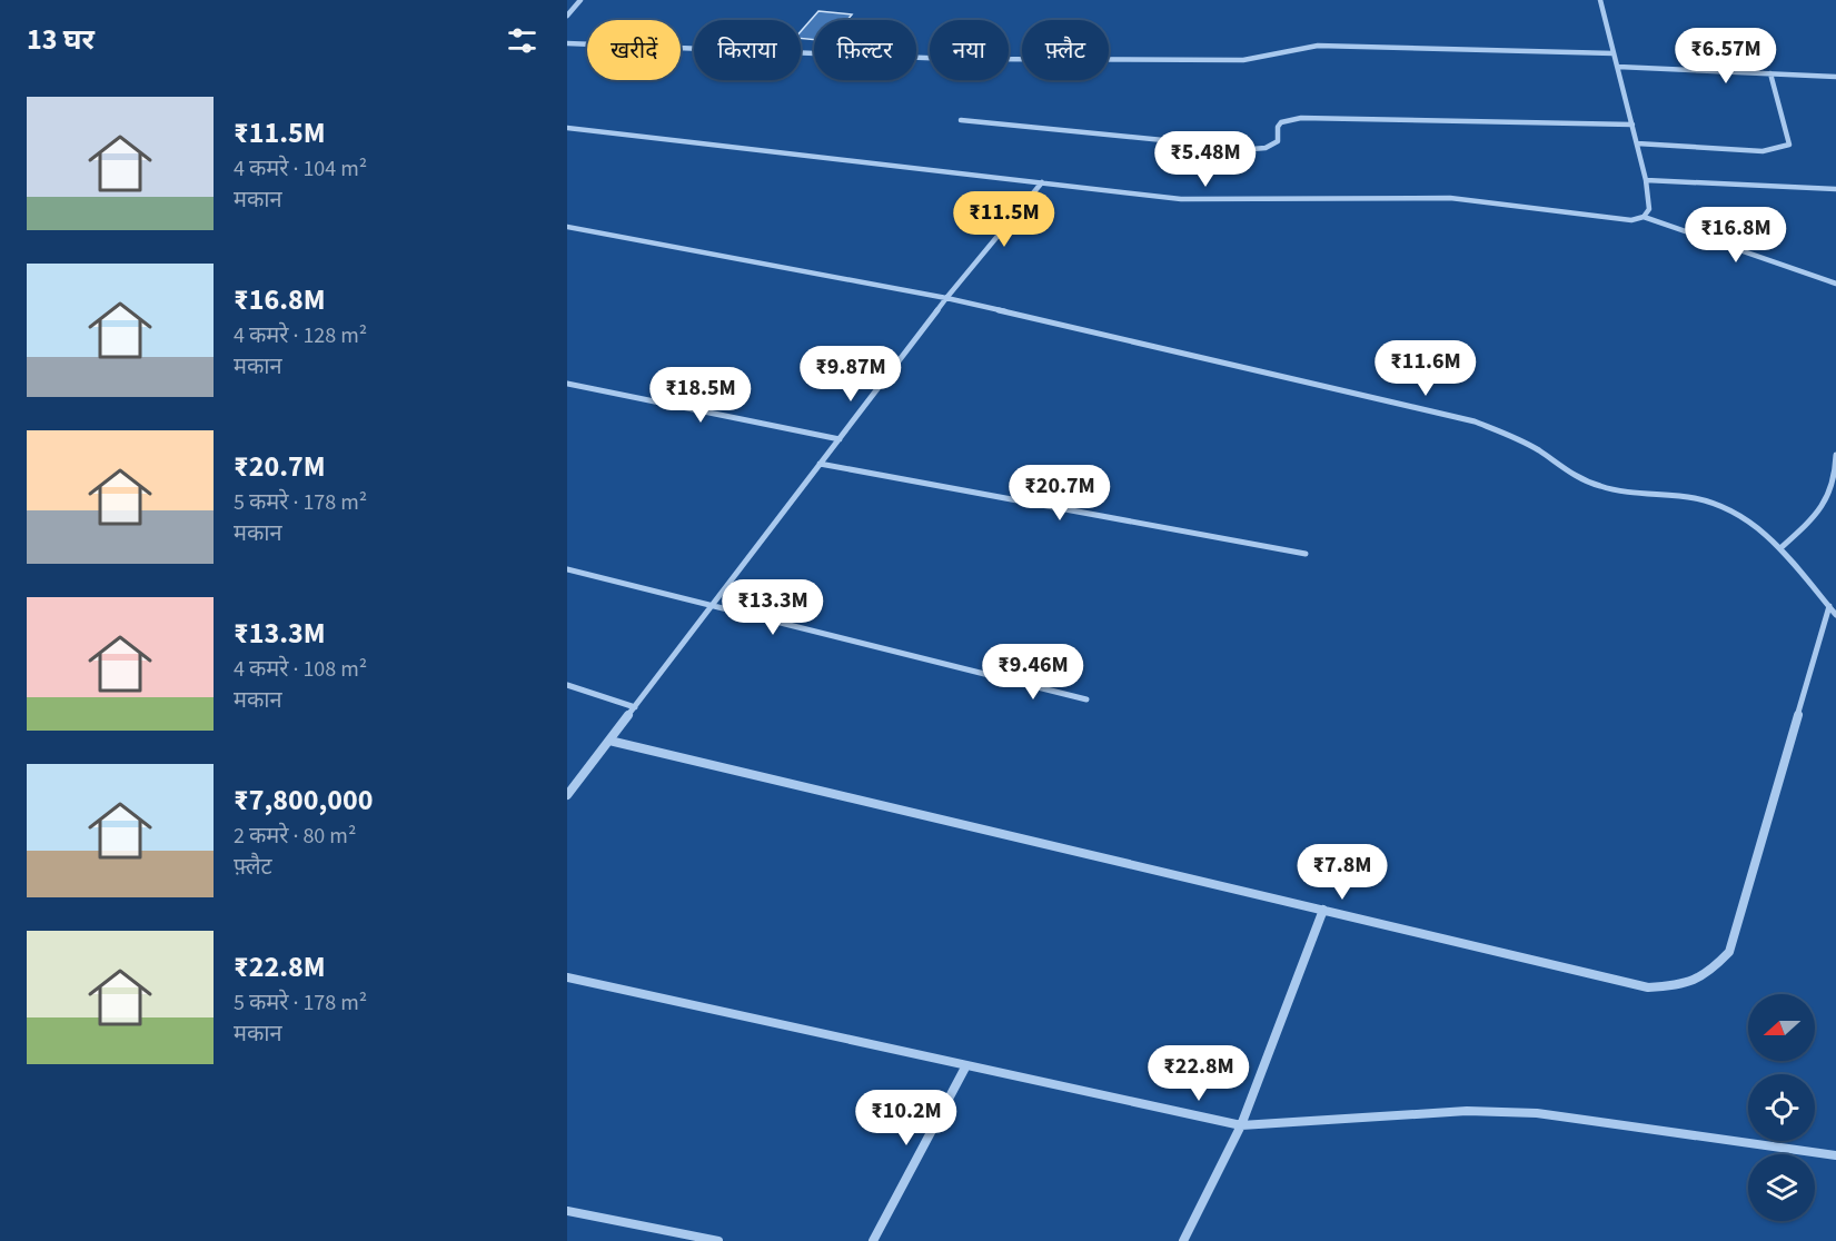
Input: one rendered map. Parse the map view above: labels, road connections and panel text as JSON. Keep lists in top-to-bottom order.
{
  "north": "left",
  "page": {
    "heading": "13 घर",
    "chip": [
      "खरीदें",
      "किराया",
      "फ़िल्टर",
      "नया",
      "फ़्लैट"
    ],
    "price": [
      "₹6.57M",
      "₹5.48M",
      "₹11.5M",
      "₹16.8M",
      "₹11.6M",
      "₹9.87M",
      "₹18.5M",
      "₹20.7M",
      "₹13.3M",
      "₹9.46M",
      "₹7.8M",
      "₹22.8M",
      "₹10.2M"
    ],
    "list": [
      {
        "name": "₹11.5M",
        "note": "4 कमरे · 104 m² · मकान"
      },
      {
        "name": "₹16.8M",
        "note": "4 कमरे · 128 m² · मकान"
      },
      {
        "name": "₹20.7M",
        "note": "5 कमरे · 178 m² · मकान"
      },
      {
        "name": "₹13.3M",
        "note": "4 कमरे · 108 m² · मकान"
      },
      {
        "name": "₹7,800,000",
        "note": "2 कमरे · 80 m² · फ़्लैट"
      },
      {
        "name": "₹22.8M",
        "note": "5 कमरे · 178 m² · मकान"
      }
    ]
  }
}
